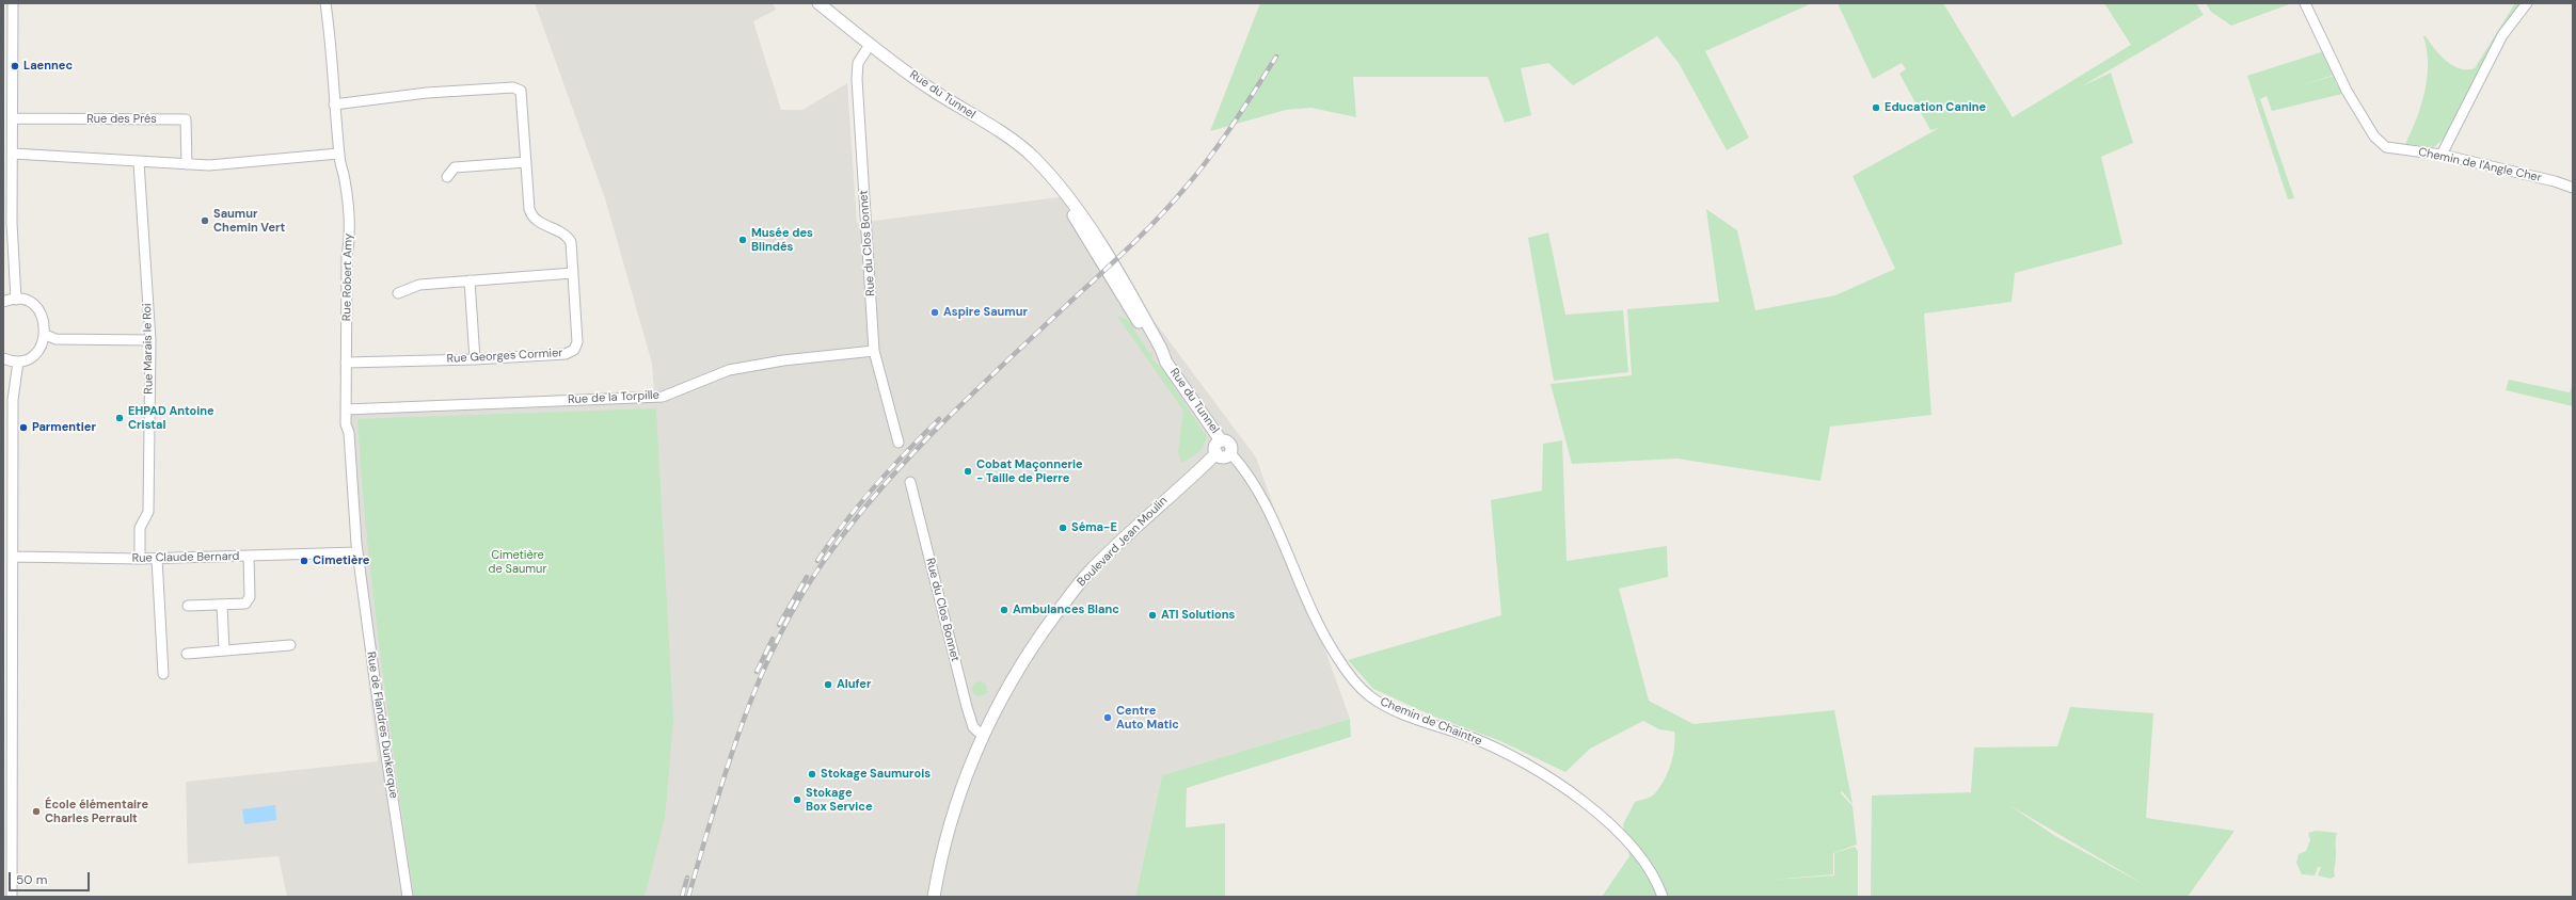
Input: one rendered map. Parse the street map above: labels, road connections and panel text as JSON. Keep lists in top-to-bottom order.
{
  "streets": {
    "street": [
      "Rue du Tunnel",
      "Rue des Prés",
      "Chemin de l'Angle Cher",
      "Rue du Clos Bonnet",
      "Rue Robert Amy",
      "Rue Marais le Roi",
      "Rue Georges Cormier",
      "Rue de la Torpille",
      "Boulevard Jean Moulin",
      "Rue Claude Bernard",
      "Chemin de Chaintre",
      "Rue de Flandres Dunkerque"
    ]
  },
  "crossings": [
    ["Rue du Tunnel", "Rue du Clos Bonnet"],
    ["Rue du Tunnel", "Boulevard Jean Moulin"],
    ["Rue du Tunnel", "Chemin de Chaintre"],
    ["Rue du Clos Bonnet", "Rue de la Torpille"],
    ["Rue du Clos Bonnet", "Boulevard Jean Moulin"],
    ["Rue Robert Amy", "Rue Georges Cormier"],
    ["Rue Robert Amy", "Rue de la Torpille"],
    ["Rue Robert Amy", "Rue Claude Bernard"],
    ["Rue Robert Amy", "Rue de Flandres Dunkerque"],
    ["Rue Marais le Roi", "Rue Claude Bernard"],
    ["Boulevard Jean Moulin", "Chemin de Chaintre"],
    ["Rue Claude Bernard", "Rue de Flandres Dunkerque"]
  ],
  "parks": ["Cimetière de Saumur"],
  "places": [
    "Laennec",
    "Education Canine",
    "Saumur Chemin Vert",
    "Musée des Blindés",
    "Aspire Saumur",
    "EHPAD Antoine Cristal",
    "Parmentier",
    "Cobat Maçonnerie - Taille de Pierre",
    "Séma-E",
    "Cimetière",
    "Ambulances Blanc",
    "ATI Solutions",
    "Alufer",
    "Centre Auto Matic",
    "Stokage Saumurois",
    "Stokage Box Service",
    "École élémentaire Charles Perrault"
  ],
  "scale_bar": "50 m"
}
